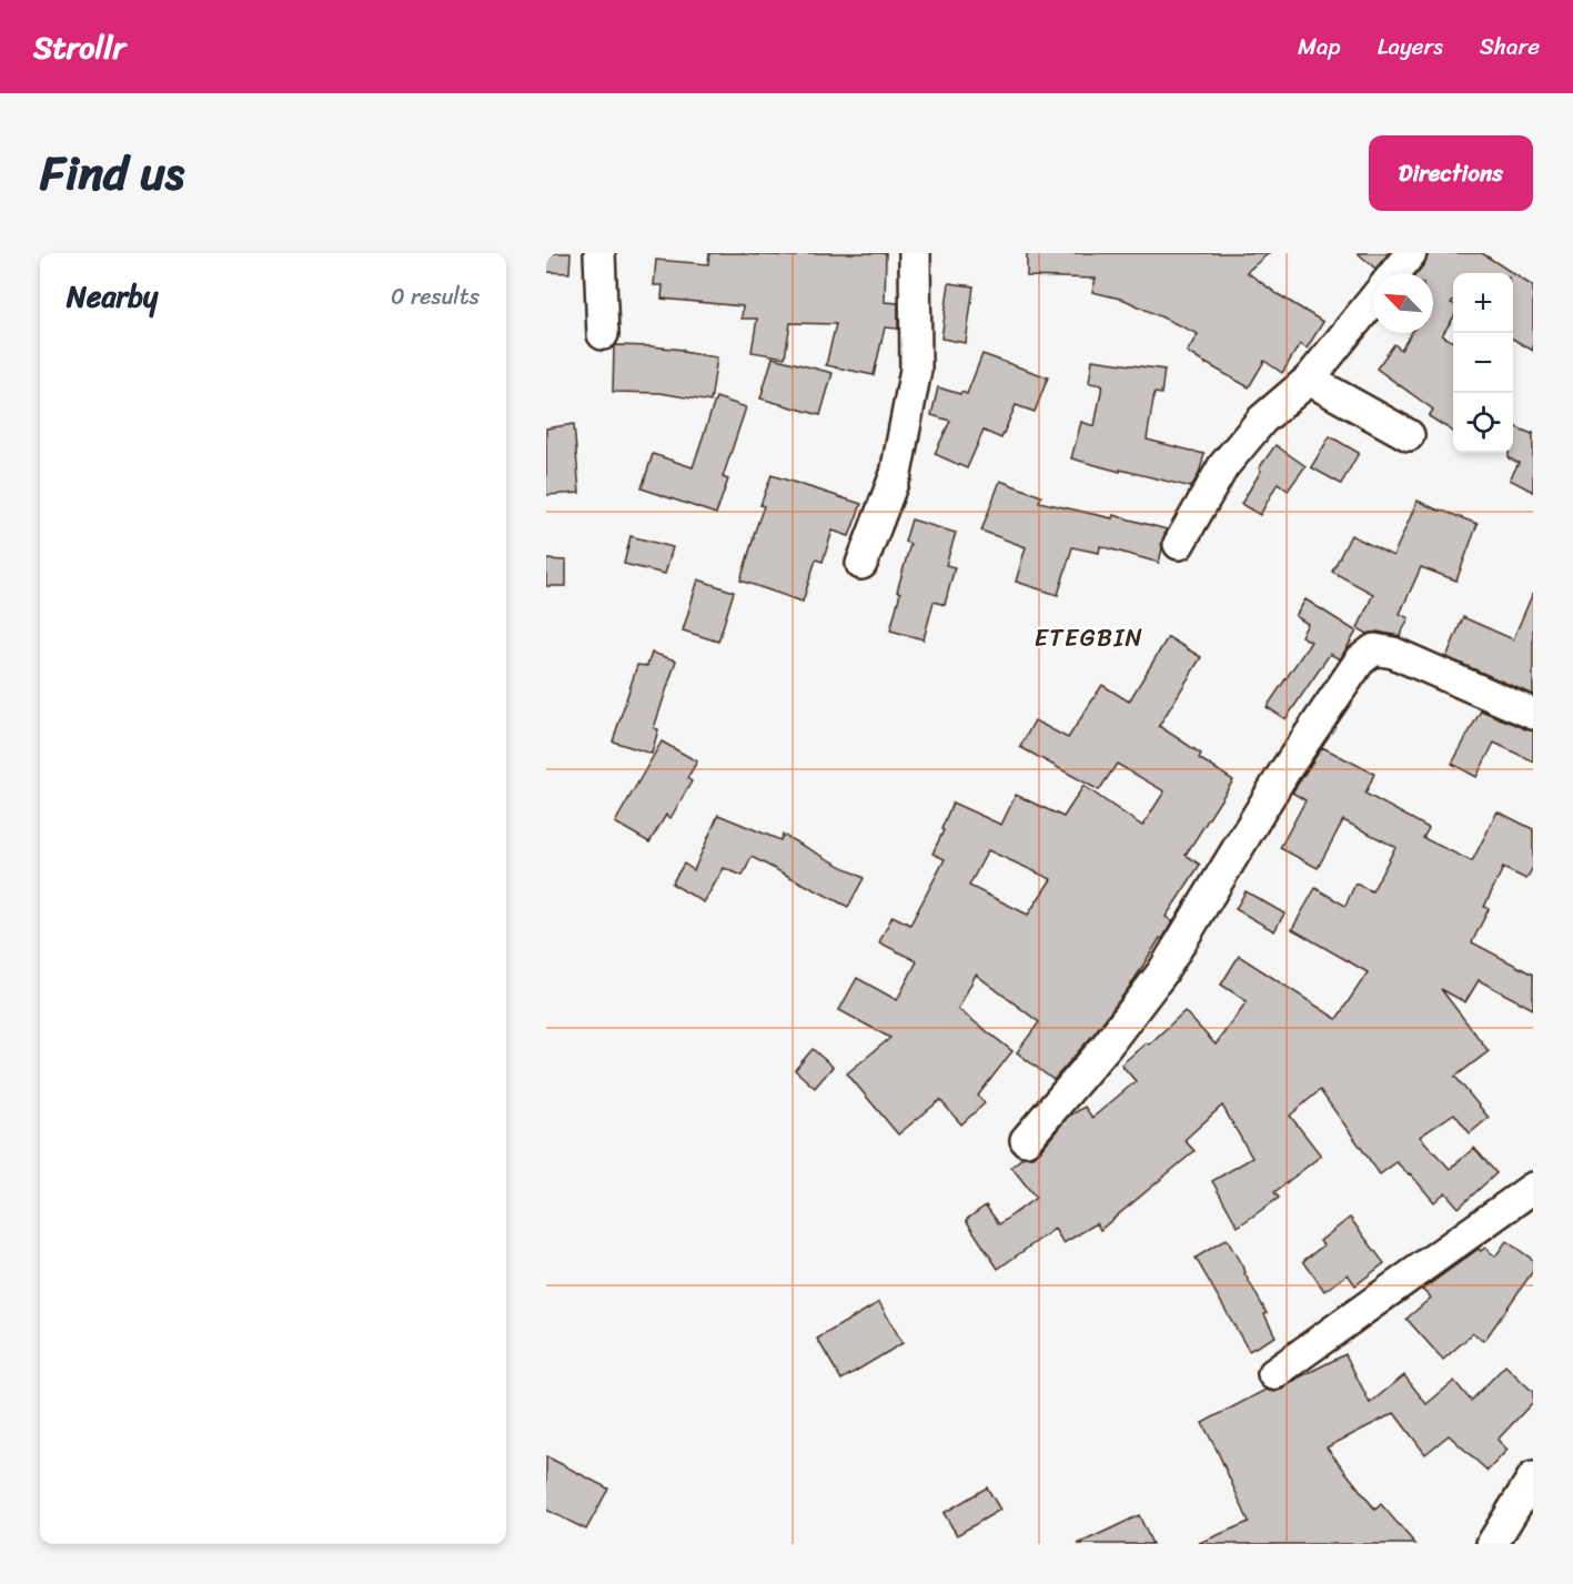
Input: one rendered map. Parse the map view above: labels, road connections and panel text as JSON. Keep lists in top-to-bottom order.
{
  "districts": ["ETEGBIN"],
  "north": "top left",
  "page": {
    "header": "Strollr",
    "nav": ["Map", "Layers", "Share"],
    "title": "Find us",
    "buttons": "Directions",
    "heading": ["Nearby", "0 results"],
    "map_buttons": ["+", "−"]
  }
}
